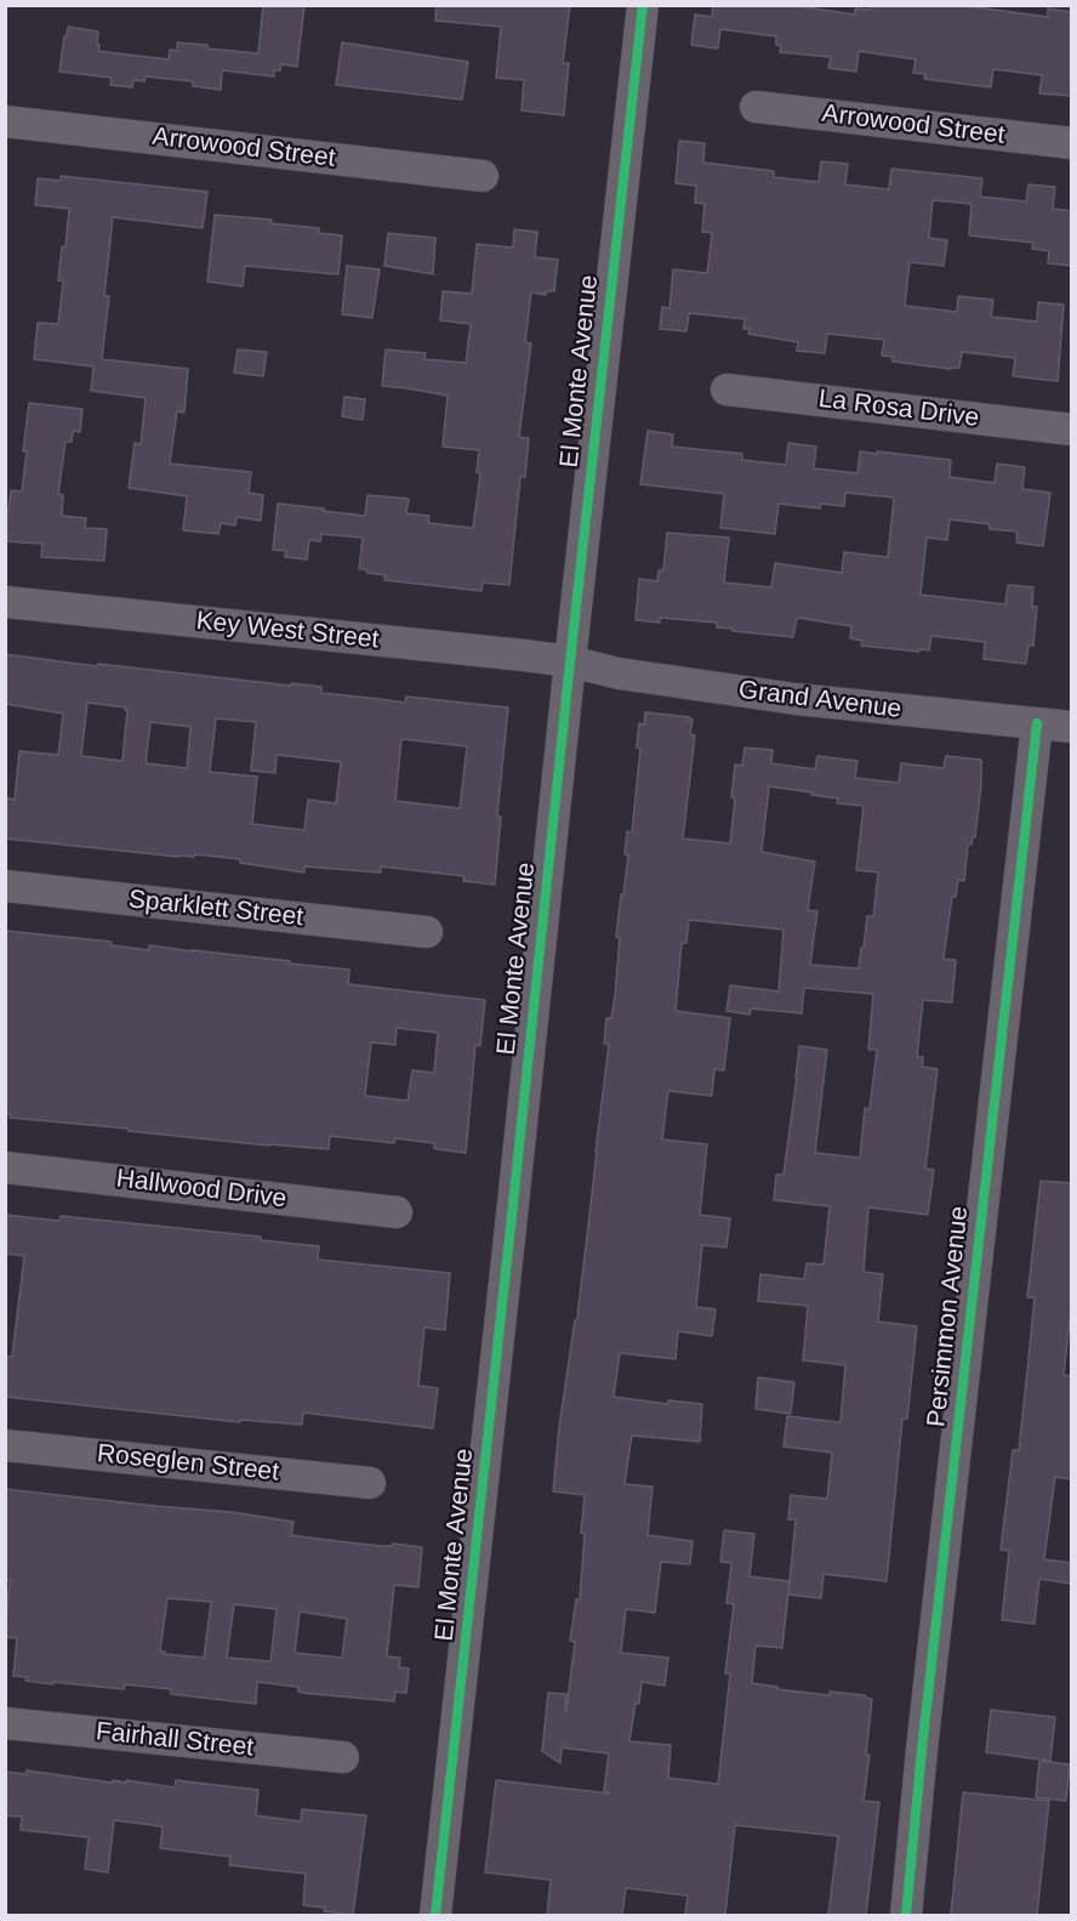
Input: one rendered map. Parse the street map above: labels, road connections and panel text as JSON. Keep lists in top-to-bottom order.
{
  "streets": {
    "street": [
      "Arrowood Street",
      "El Monte Avenue",
      "La Rosa Drive",
      "Key West Street",
      "Grand Avenue",
      "Sparklett Street",
      "Hallwood Drive",
      "Persimmon Avenue",
      "Roseglen Street",
      "Fairhall Street"
    ]
  },
  "crossings": [
    ["El Monte Avenue", "Key West Street"],
    ["El Monte Avenue", "Grand Avenue"],
    ["Key West Street", "Grand Avenue"],
    ["Grand Avenue", "Persimmon Avenue"]
  ]
}
